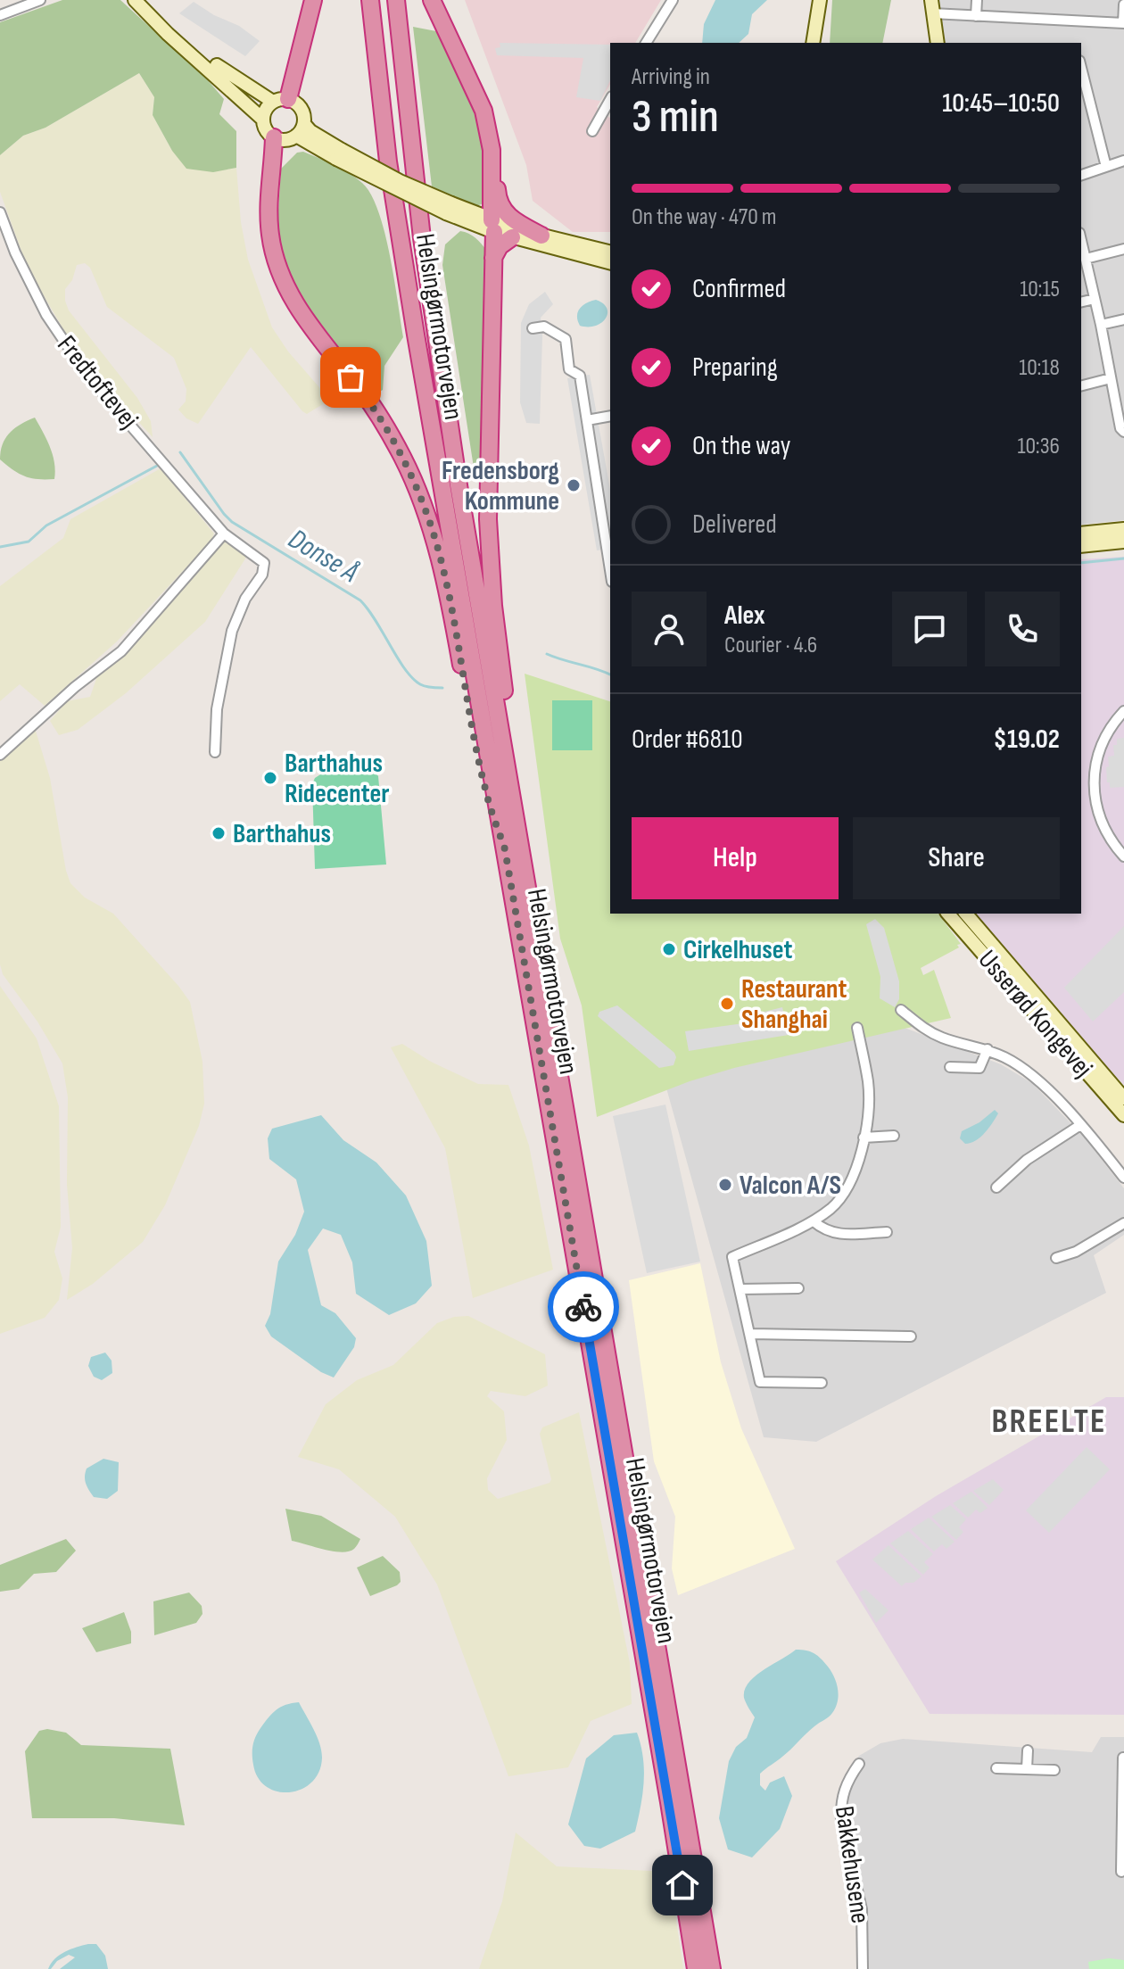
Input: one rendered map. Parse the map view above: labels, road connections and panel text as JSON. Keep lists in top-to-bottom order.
{
  "streets": {
    "highway": ["Helsingørmotorvejen"],
    "street": ["Fredtoftevej", "Usserød Kongevej", "Bakkehusene"]
  },
  "districts": ["BREELTE"],
  "water": ["Donse Å"],
  "places": [
    "Fredensborg Kommune",
    "Barthahus Ridecenter",
    "Barthahus",
    "Cirkelhuset",
    "Restaurant Shanghai",
    "Valcon A/S"
  ],
  "page": {
    "heading": ["3 min", "Arriving in", "10:45–10:50"],
    "panel": [
      "Alex",
      "Courier · 4.6",
      "Order #6810",
      "$19.02"
    ],
    "bar": "On the way · 470 m",
    "list": [
      ["Confirmed", "10:15"],
      ["Preparing", "10:18"],
      ["On the way", "10:36"],
      "Delivered"
    ],
    "buttons": ["Help", "Share"]
  }
}
